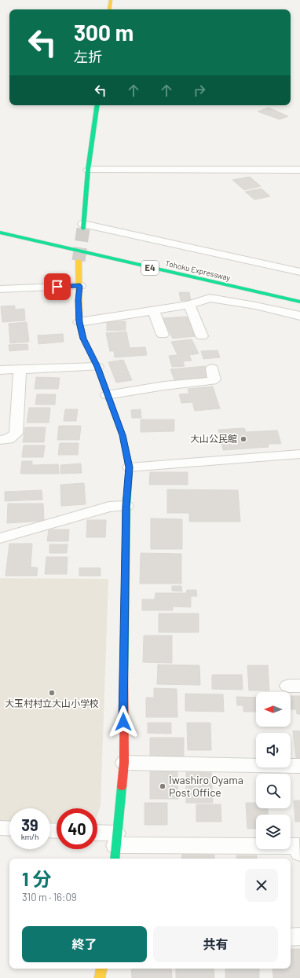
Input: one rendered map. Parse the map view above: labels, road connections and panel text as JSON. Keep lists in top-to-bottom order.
{
  "streets": {
    "main road": ["E4", "Tohoku Expressway"]
  },
  "places": ["大山公民館", "大玉村村立大山小学校", "Iwashiro Oyama Post Office"],
  "north": "left",
  "page": {
    "turn": ["300 m", "左折"],
    "speed": "39 km/h",
    "limit": "40",
    "heading": ["1 分", "310 m · 16:09"],
    "buttons": ["終了", "共有"]
  }
}
